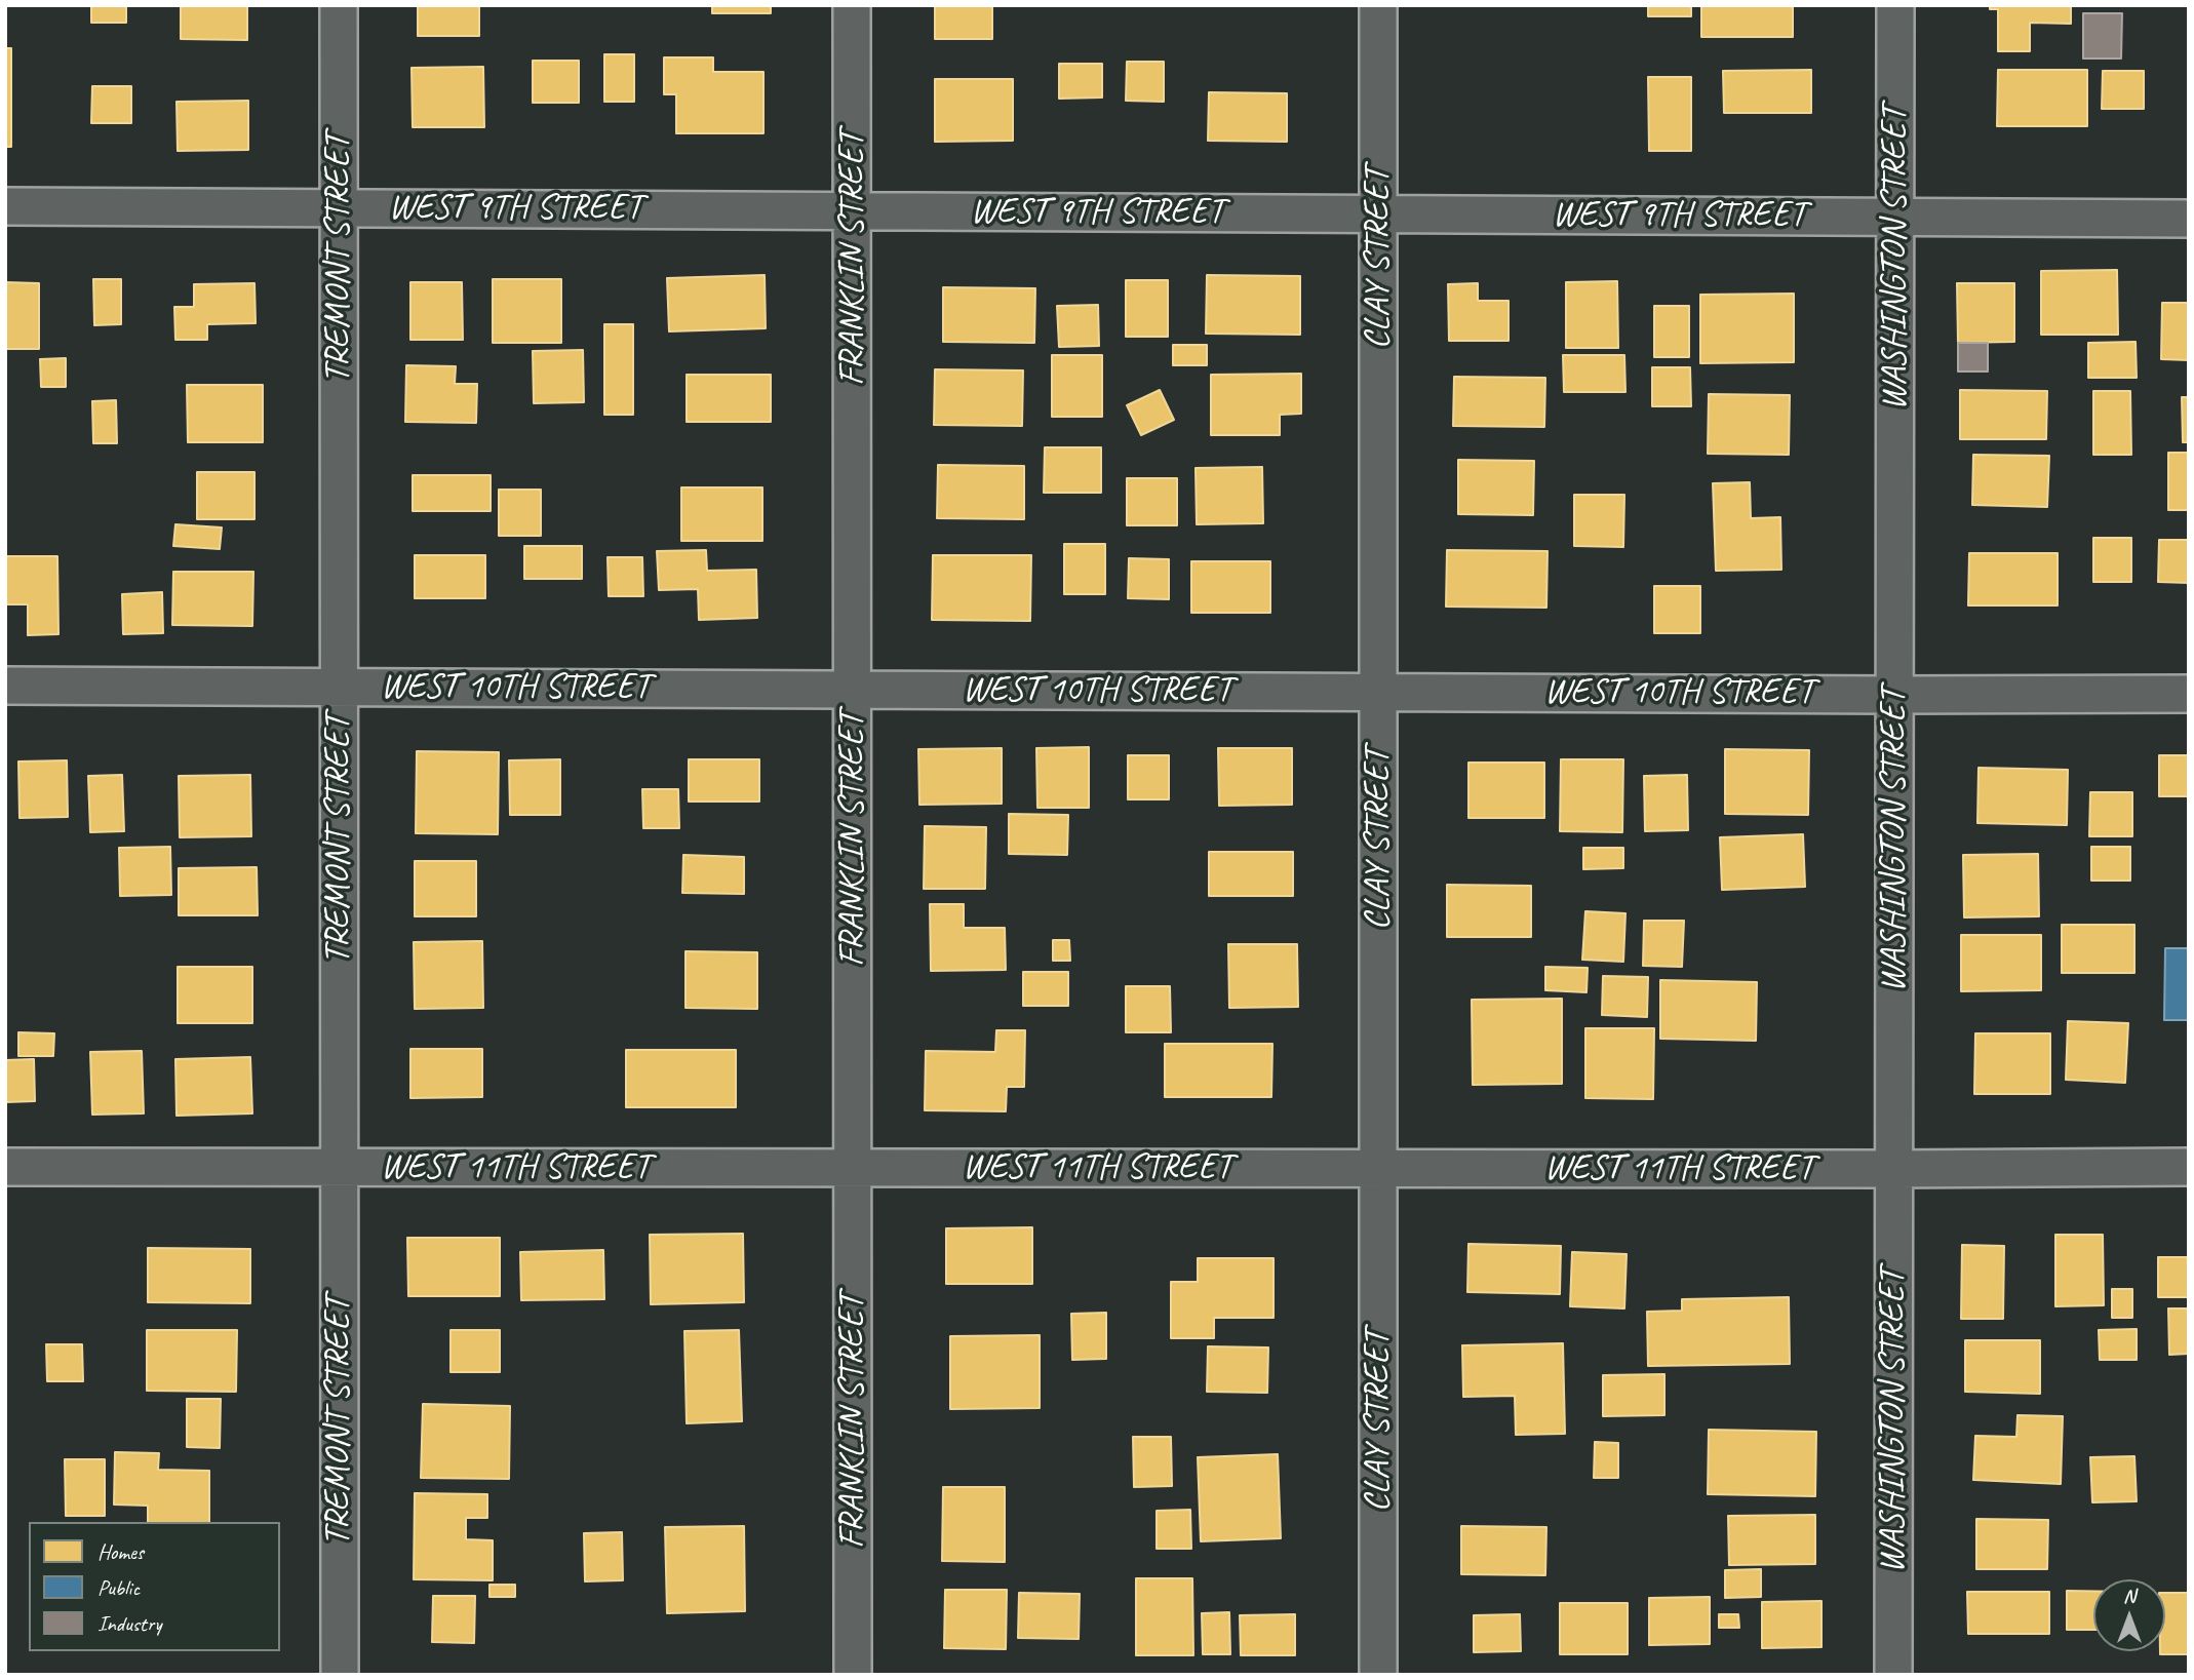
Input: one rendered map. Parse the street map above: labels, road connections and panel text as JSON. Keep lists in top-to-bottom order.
{
  "streets": {
    "street": [
      "WEST 9TH STREET",
      "TREMONT STREET",
      "FRANKLIN STREET",
      "CLAY STREET",
      "WASHINGTON STREET",
      "WEST 10TH STREET",
      "WEST 11TH STREET"
    ]
  },
  "crossings": [
    ["WEST 9TH STREET", "TREMONT STREET"],
    ["WEST 9TH STREET", "FRANKLIN STREET"],
    ["WEST 9TH STREET", "CLAY STREET"],
    ["WEST 9TH STREET", "WASHINGTON STREET"],
    ["TREMONT STREET", "WEST 10TH STREET"],
    ["TREMONT STREET", "WEST 11TH STREET"],
    ["FRANKLIN STREET", "WEST 10TH STREET"],
    ["FRANKLIN STREET", "WEST 11TH STREET"],
    ["CLAY STREET", "WEST 10TH STREET"],
    ["CLAY STREET", "WEST 11TH STREET"],
    ["WASHINGTON STREET", "WEST 10TH STREET"],
    ["WASHINGTON STREET", "WEST 11TH STREET"]
  ],
  "legend": ["Homes", "Public", "Industry"],
  "north": "top"
}
